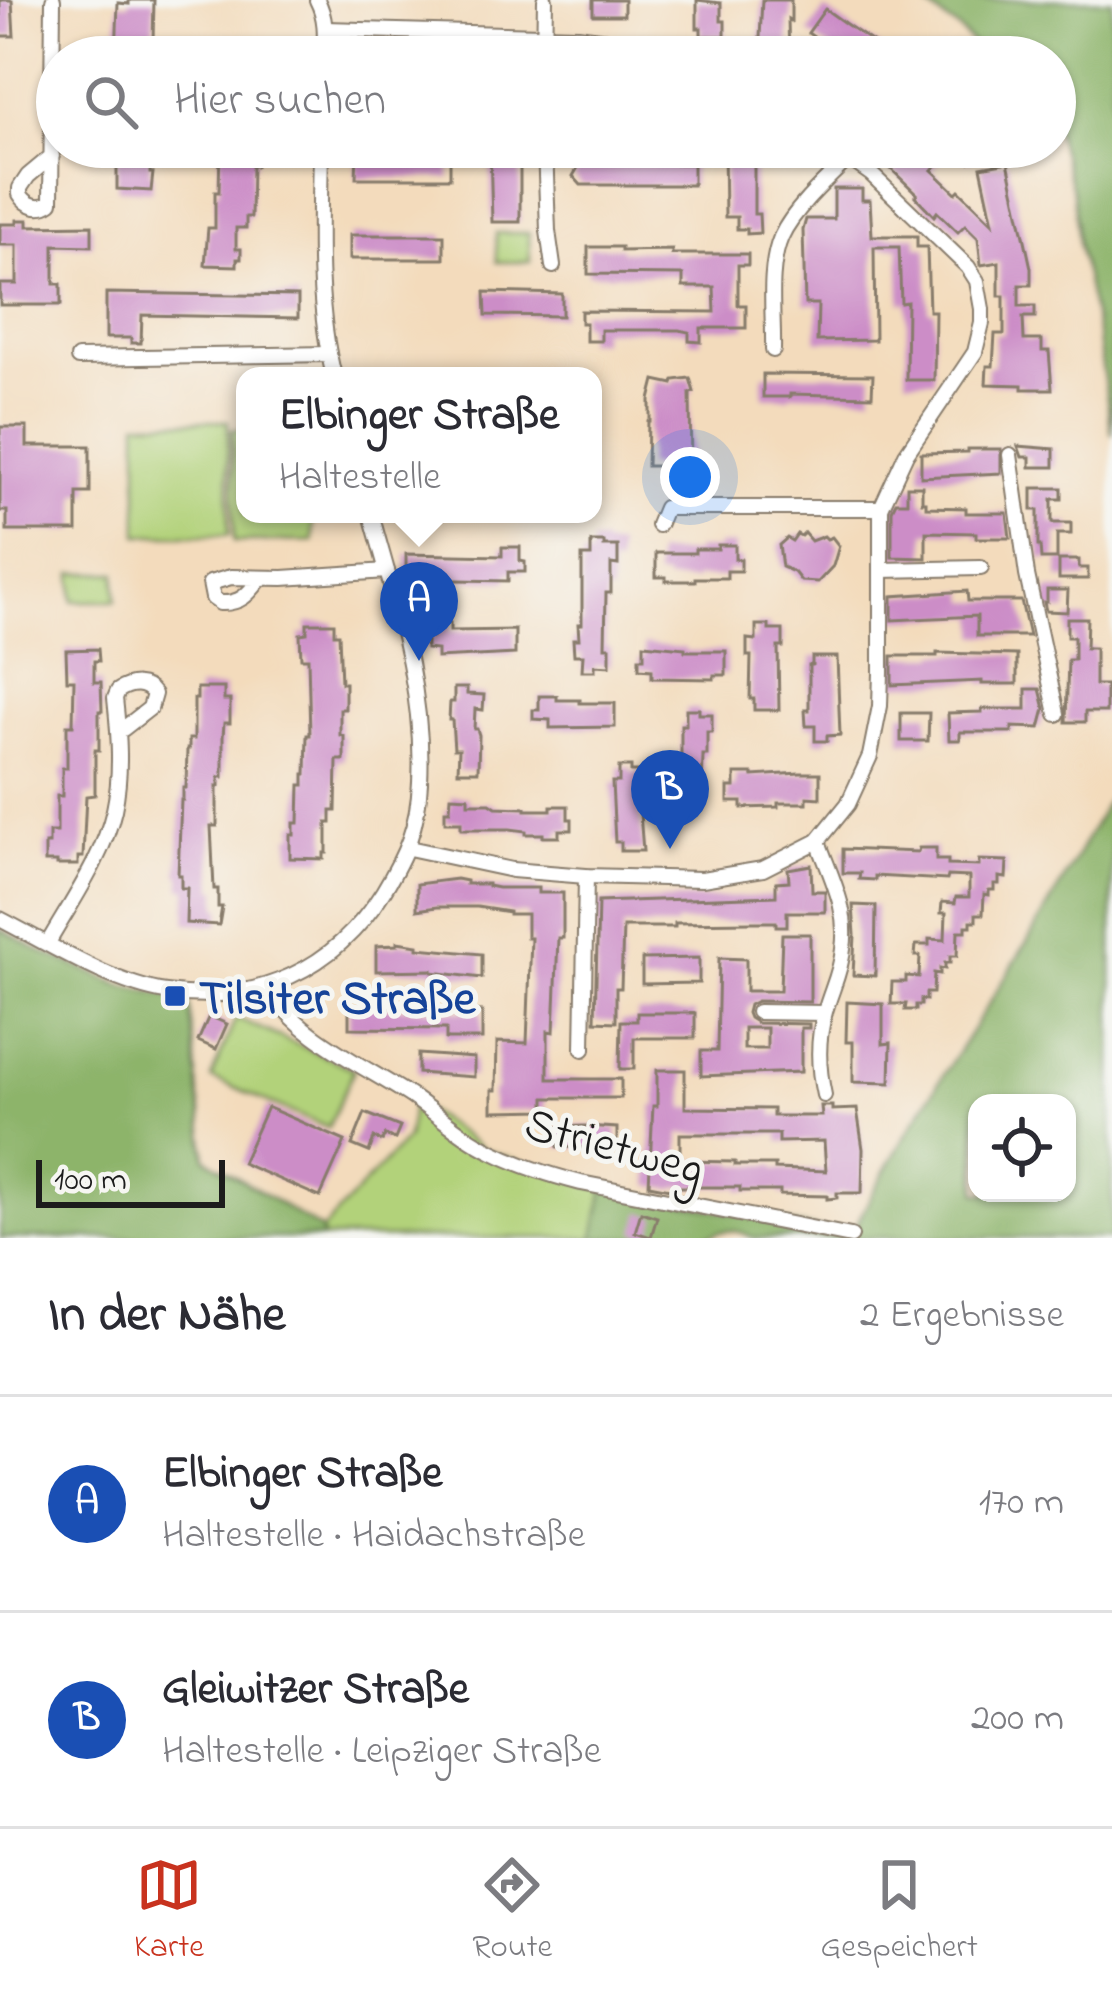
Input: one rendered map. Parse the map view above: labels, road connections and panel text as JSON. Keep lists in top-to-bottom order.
{
  "streets": {
    "street": ["Strietweg"]
  },
  "places": {
    "transit": ["Tilsiter Straße"]
  },
  "scale_bar": "100 m",
  "page": {
    "search": "Hier suchen",
    "popup": ["Elbinger Straße", "Haltestelle"],
    "pins": ["A", "B"],
    "scale": "100 m",
    "heading": ["In der Nähe", "2 Ergebnisse"],
    "list": [
      {
        "mark": "A",
        "name": "Elbinger Straße",
        "note": "Haltestelle · Haidachstraße",
        "value": "170 m"
      },
      {
        "mark": "B",
        "name": "Gleiwitzer Straße",
        "note": "Haltestelle · Leipziger Straße",
        "value": "200 m"
      }
    ],
    "nav": ["Karte", "Route", "Gespeichert"]
  }
}
